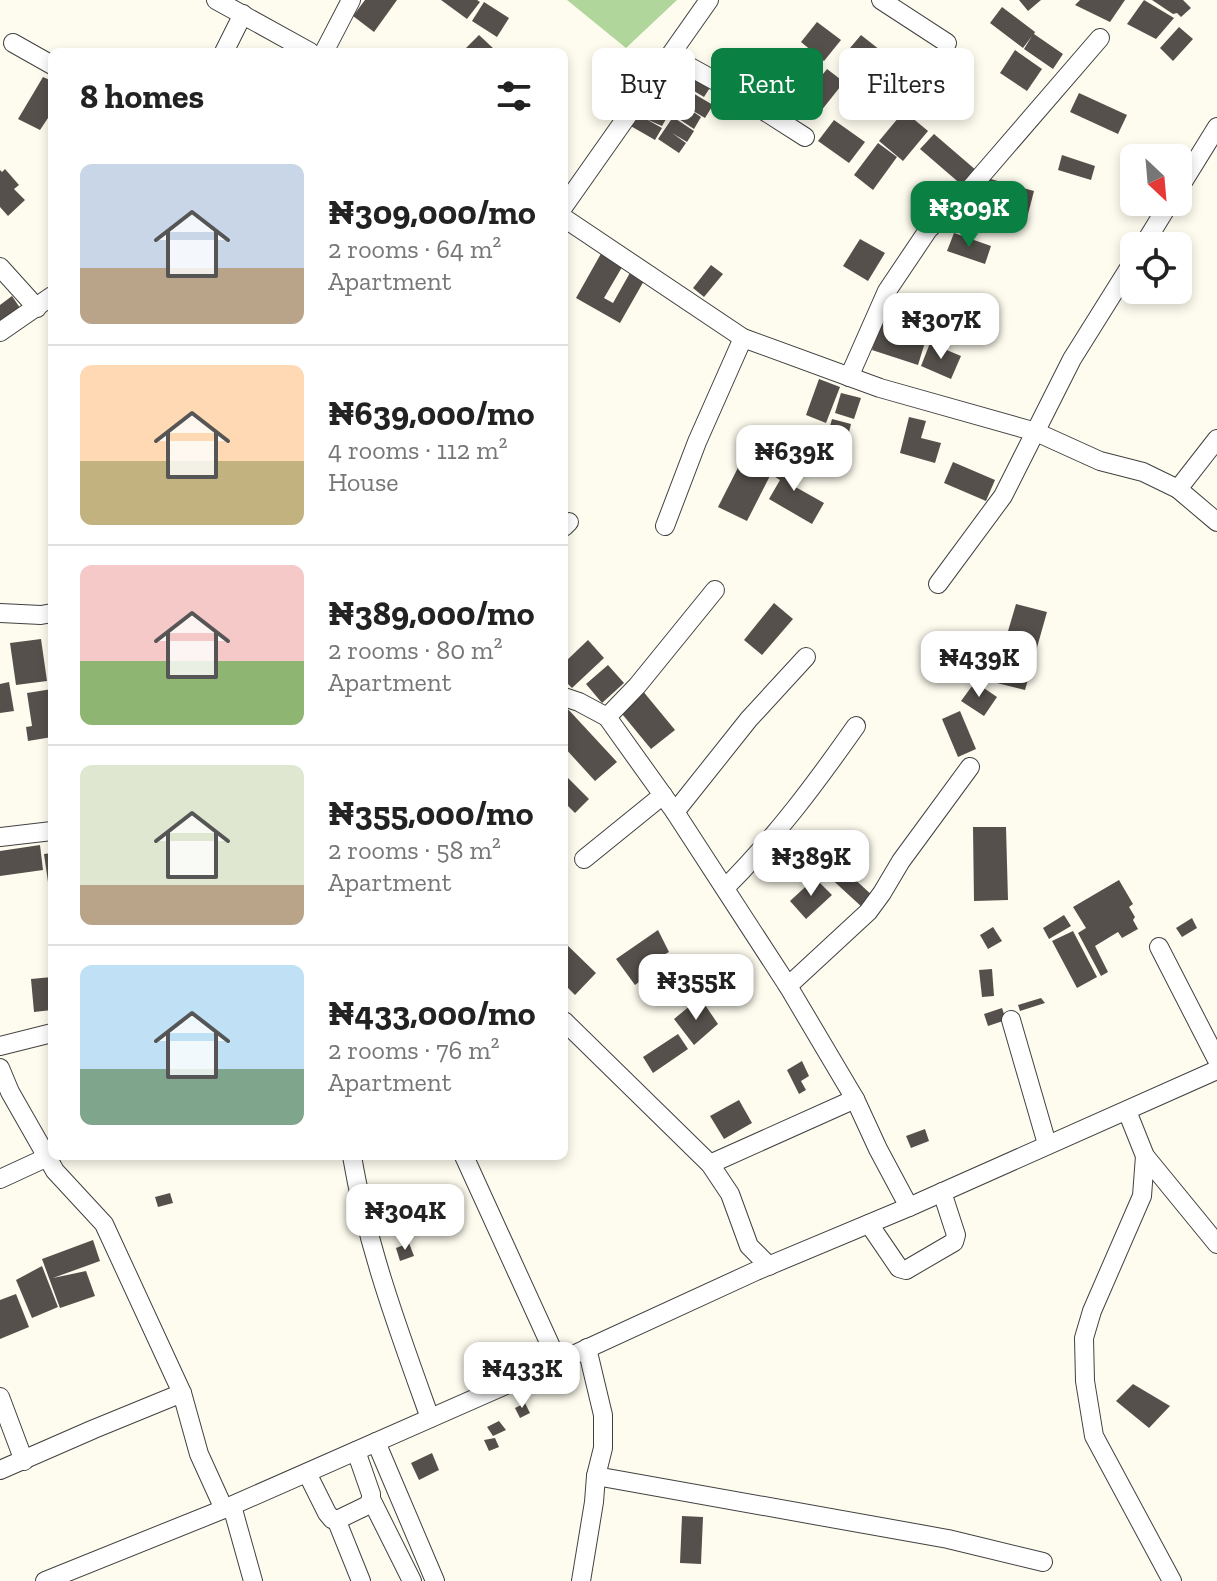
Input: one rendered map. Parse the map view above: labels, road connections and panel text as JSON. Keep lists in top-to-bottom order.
{
  "north": "bottom right",
  "page": {
    "chip": ["Buy", "Rent", "Filters"],
    "heading": "8 homes",
    "list": [
      {
        "name": "₦309,000/mo",
        "note": "2 rooms · 64 m² · Apartment"
      },
      {
        "name": "₦639,000/mo",
        "note": "4 rooms · 112 m² · House"
      },
      {
        "name": "₦389,000/mo",
        "note": "2 rooms · 80 m² · Apartment"
      },
      {
        "name": "₦355,000/mo",
        "note": "2 rooms · 58 m² · Apartment"
      },
      {
        "name": "₦433,000/mo",
        "note": "2 rooms · 76 m² · Apartment"
      }
    ],
    "price": [
      "₦309K",
      "₦307K",
      "₦639K",
      "₦439K",
      "₦389K",
      "₦355K",
      "₦304K",
      "₦433K"
    ]
  }
}
